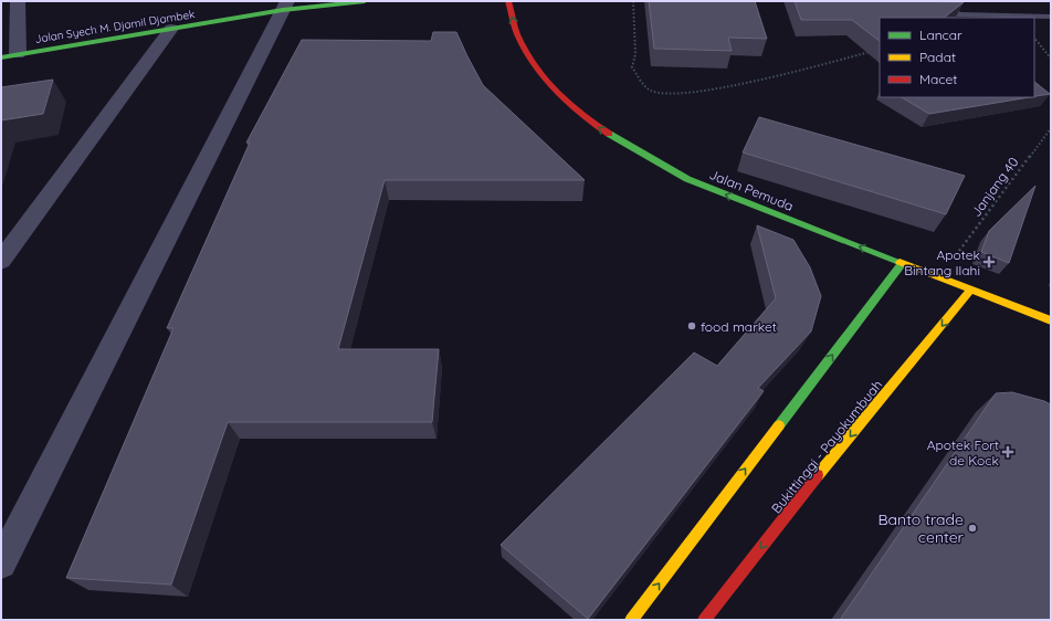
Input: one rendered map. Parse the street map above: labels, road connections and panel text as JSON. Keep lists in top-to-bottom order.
{
  "streets": {
    "main road": ["Jalan Syech M. Djamil Djambek", "Jalan Pemuda", "Bukittinggi - Payokumbuah"],
    "path": ["Janjang 40"]
  },
  "crossings": [
    ["Jalan Pemuda", "Bukittinggi - Payokumbuah"]
  ],
  "one_way": ["Jalan Pemuda"],
  "places": {
    "health": ["Apotek Bintang Ilahi", "Apotek Fort de Kock"],
    "other": ["food market", "Banto trade center"]
  },
  "legend": ["Lancar", "Padat", "Macet"]
}
